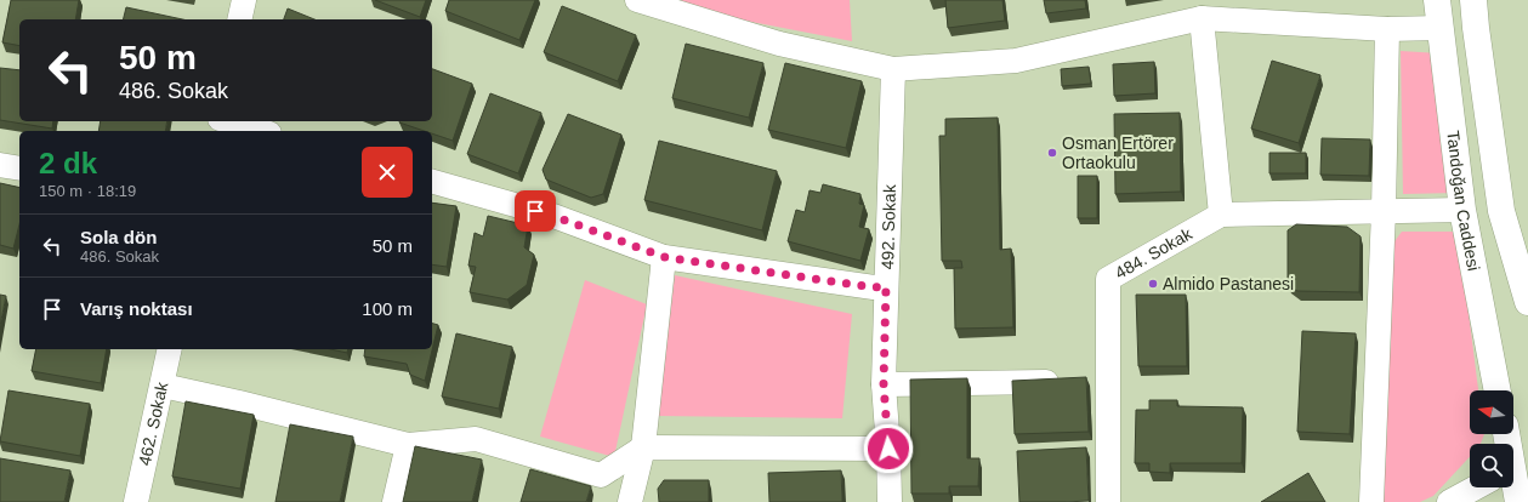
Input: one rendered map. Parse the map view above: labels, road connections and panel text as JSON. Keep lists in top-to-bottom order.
{
  "streets": {
    "main road": ["Tandoğan Caddesi"],
    "street": ["492. Sokak", "484. Sokak", "462. Sokak"]
  },
  "places": ["Osman Ertörer Ortaokulu", "Almido Pastanesi"],
  "north": "left",
  "page": {
    "turn": ["50 m", "486. Sokak"],
    "heading": ["2 dk", "150 m · 18:19"],
    "list": [
      {
        "name": "Sola dön",
        "note": "486. Sokak",
        "value": "50 m"
      },
      {
        "name": "Varış noktası",
        "value": "100 m"
      }
    ]
  }
}
